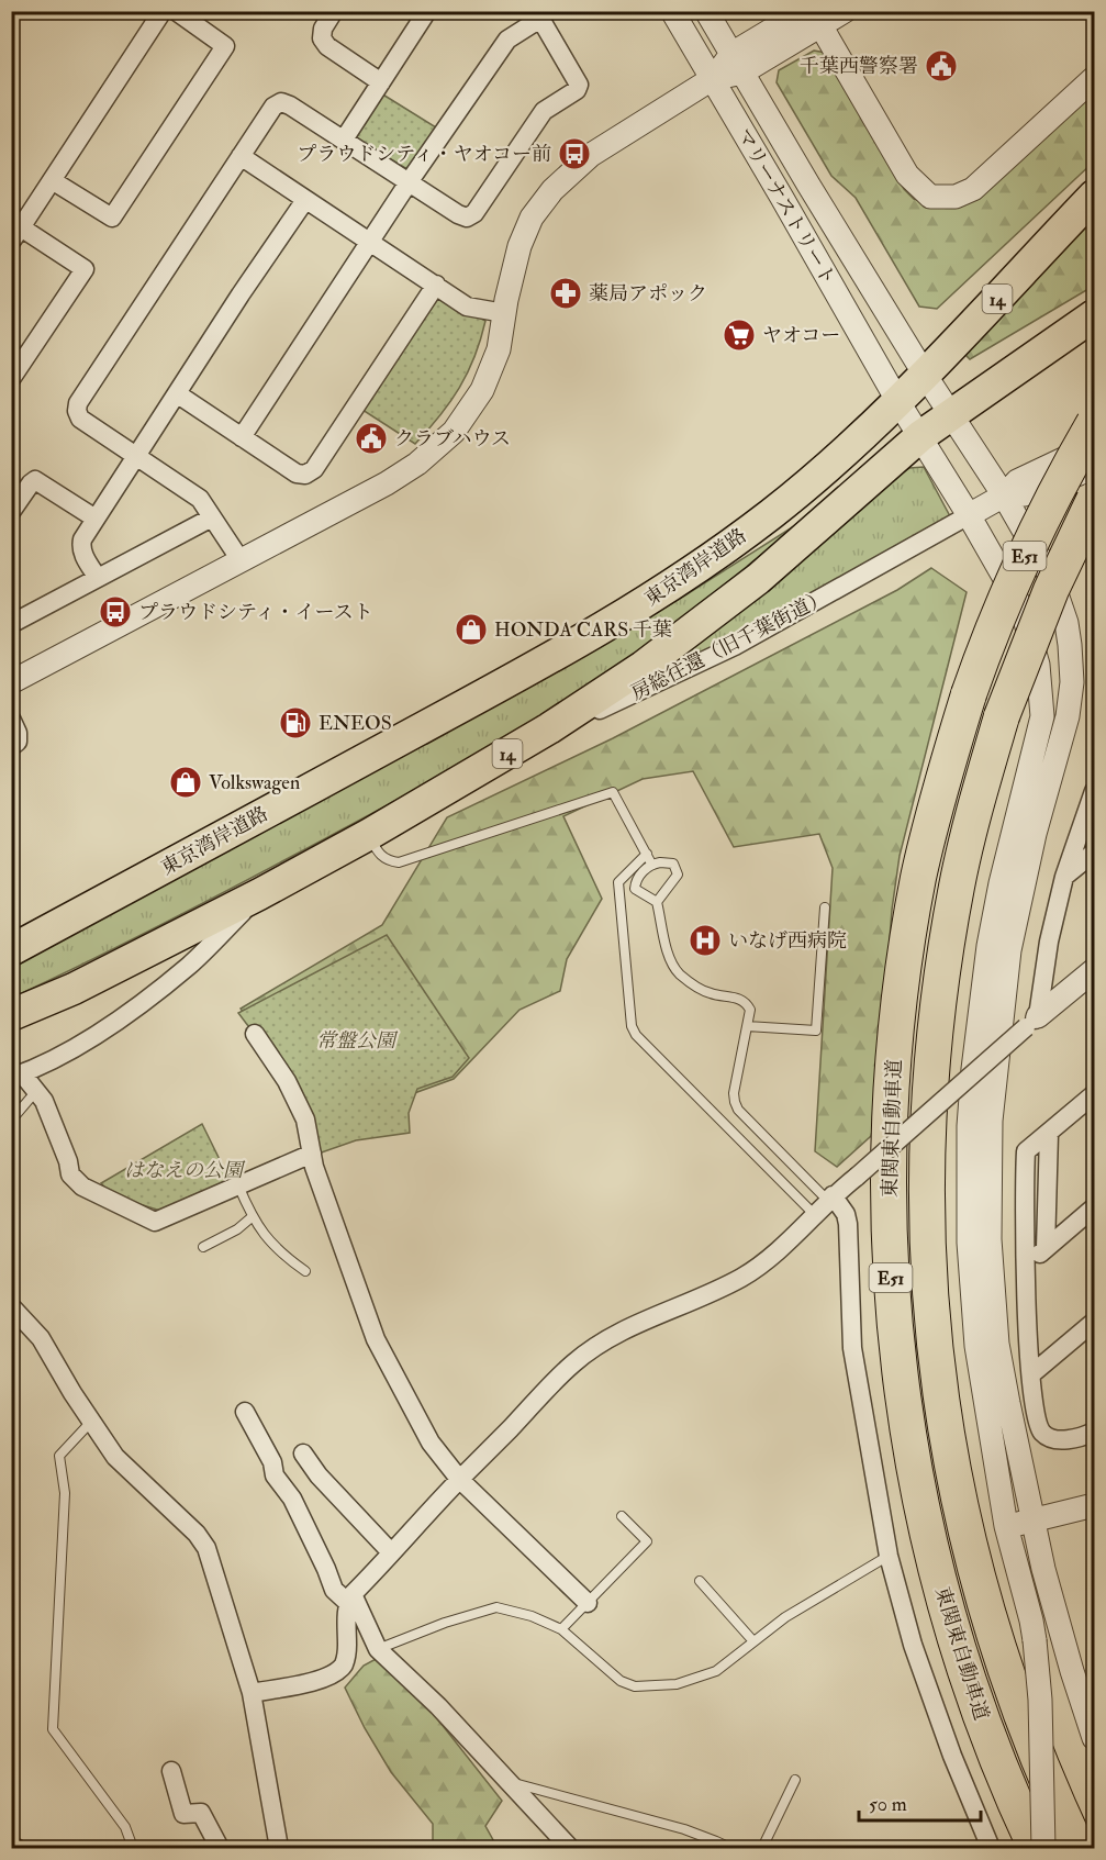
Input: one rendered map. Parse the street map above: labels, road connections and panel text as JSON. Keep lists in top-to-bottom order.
{
  "streets": {
    "highway": [
      "14",
      "E51",
      "東京湾岸道路",
      "東関東自動車道"
    ],
    "street": ["マリーナストリート", "房総往還（旧千葉街道）"]
  },
  "crossings": [
    ["マリーナストリート", "14"],
    ["マリーナストリート", "東京湾岸道路"],
    ["マリーナストリート", "房総往還（旧千葉街道）"],
    ["14", "房総往還（旧千葉街道）"]
  ],
  "parks": ["常盤公園", "はなえの公園"],
  "places": {
    "public building": ["千葉西警察署", "クラブハウス"],
    "bus stop": ["プラウドシティ・ヤオコー前", "プラウドシティ・イースト"],
    "pharmacy": ["薬局アポック"],
    "supermarket": ["ヤオコー"],
    "shop": ["HONDA CARS 千葉", "Volkswagen"],
    "fuel station": ["ENEOS"],
    "hospital": ["いなげ西病院"]
  },
  "scale_bar": "50 m"
}
